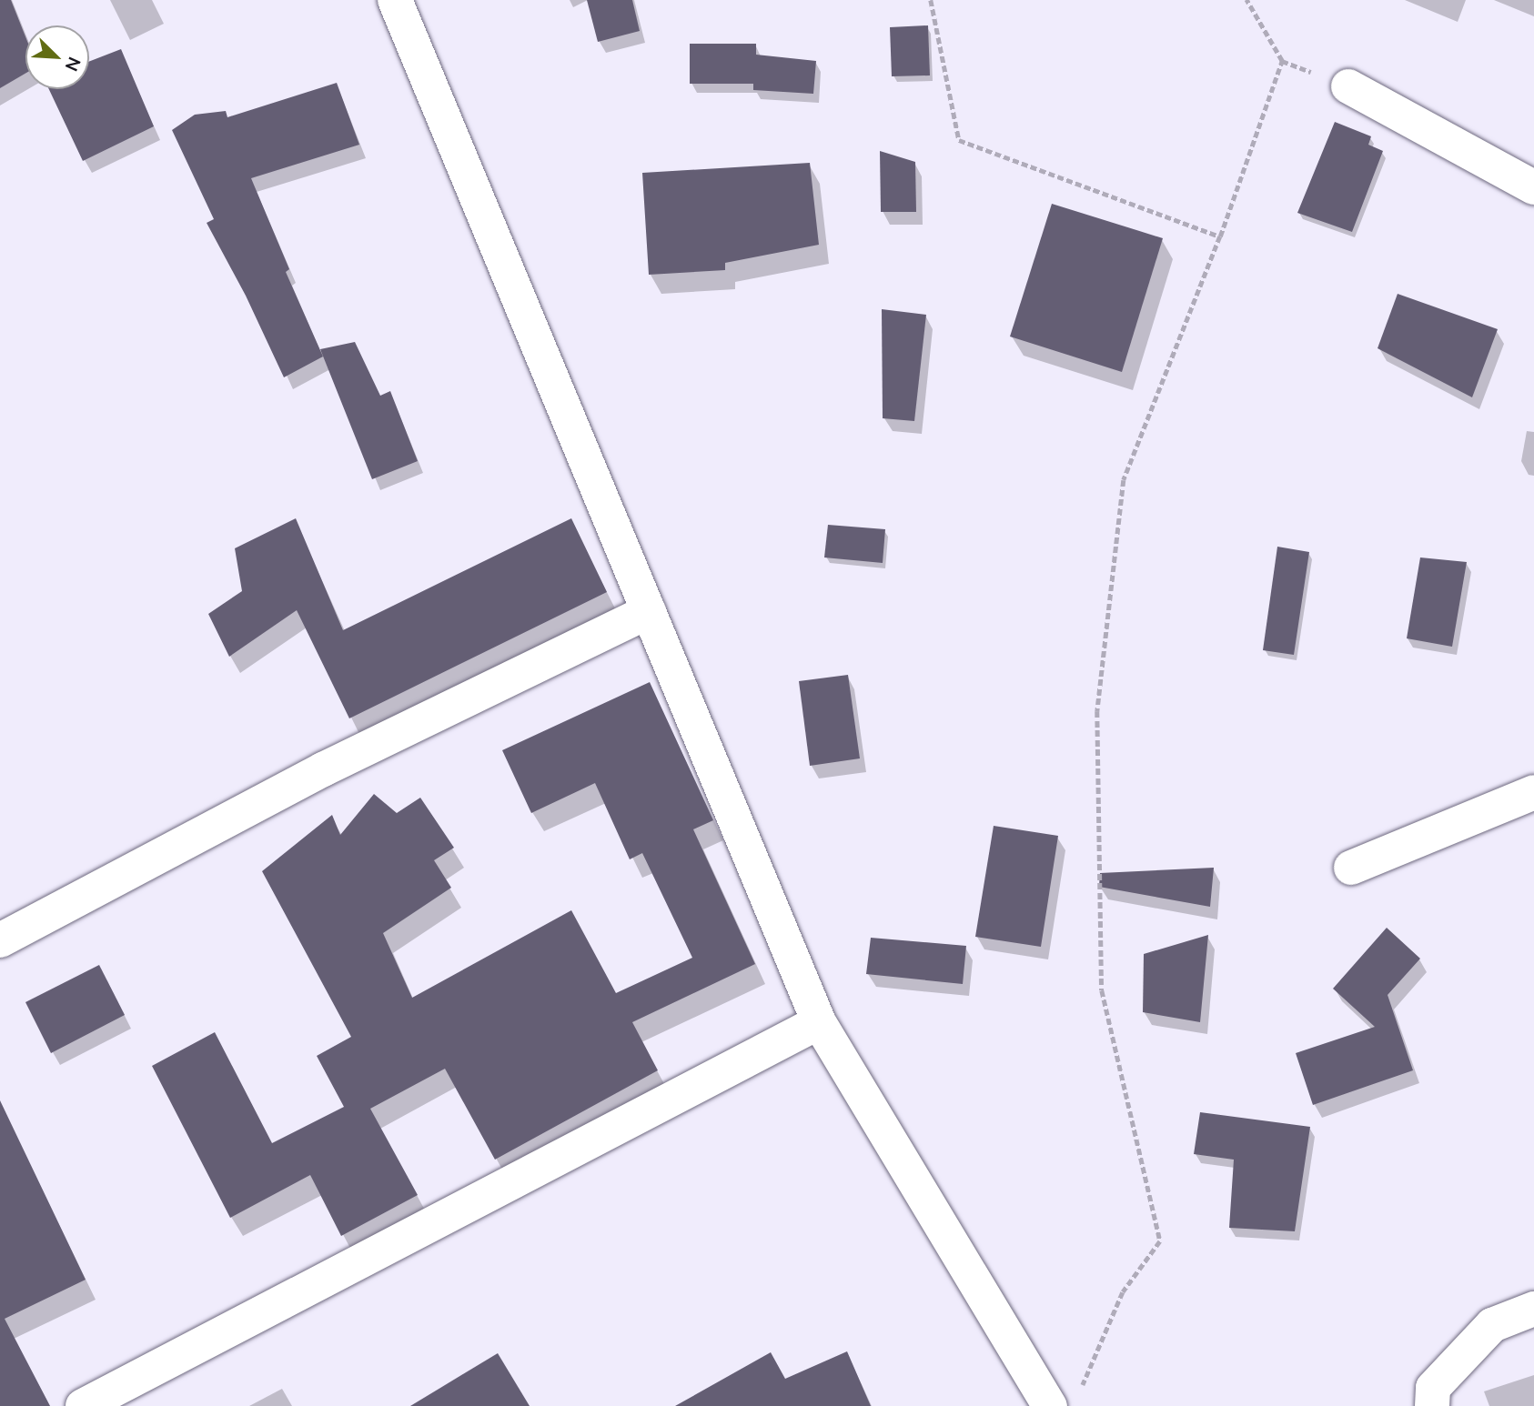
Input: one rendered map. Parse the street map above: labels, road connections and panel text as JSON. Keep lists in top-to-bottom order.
{
  "north": "bottom right"
}
